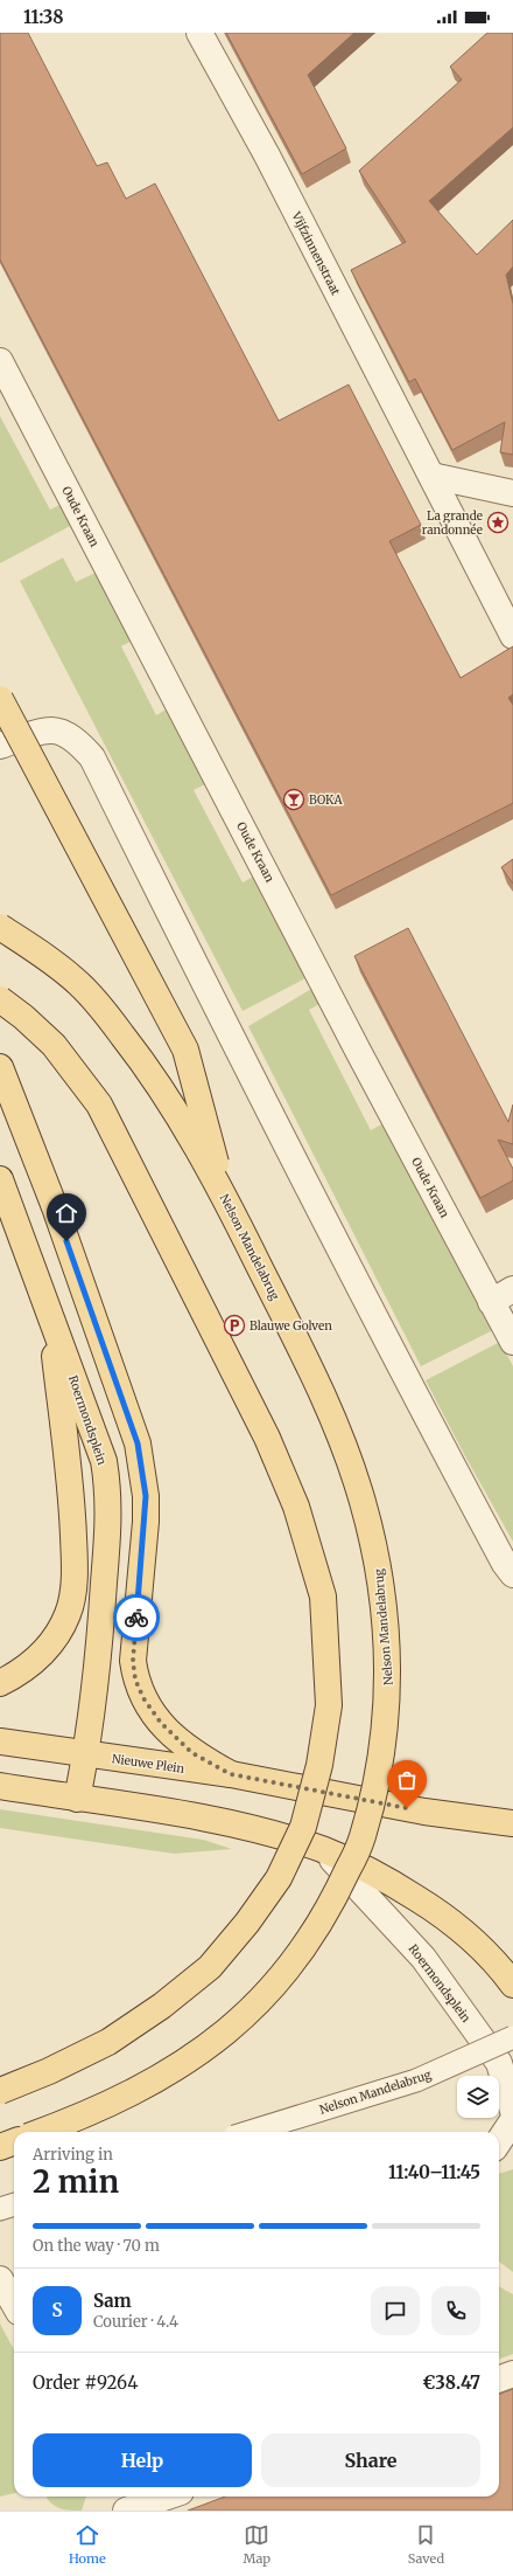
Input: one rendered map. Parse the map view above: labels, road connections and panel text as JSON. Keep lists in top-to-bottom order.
{
  "streets": {
    "main road": ["Nelson Mandelabrug", "Roermondsplein", "Nieuwe Plein"],
    "street": ["Vijfzinnenstraat", "Oude Kraan"]
  },
  "crossings": [
    ["Roermondsplein", "Nieuwe Plein"]
  ],
  "places": {
    "place": ["La grande randonnée"],
    "bar": ["BOKA"],
    "parking": ["Blauwe Golven"]
  },
  "page": {
    "status": "11:38",
    "heading": ["2 min", "Arriving in", "11:40–11:45"],
    "panel": [
      "Sam",
      "Courier · 4.4",
      "Order #9264",
      "€38.47"
    ],
    "bar": "On the way · 70 m",
    "round": "S",
    "buttons": ["Help", "Share"],
    "tabs": ["Home", "Map", "Saved"]
  }
}
